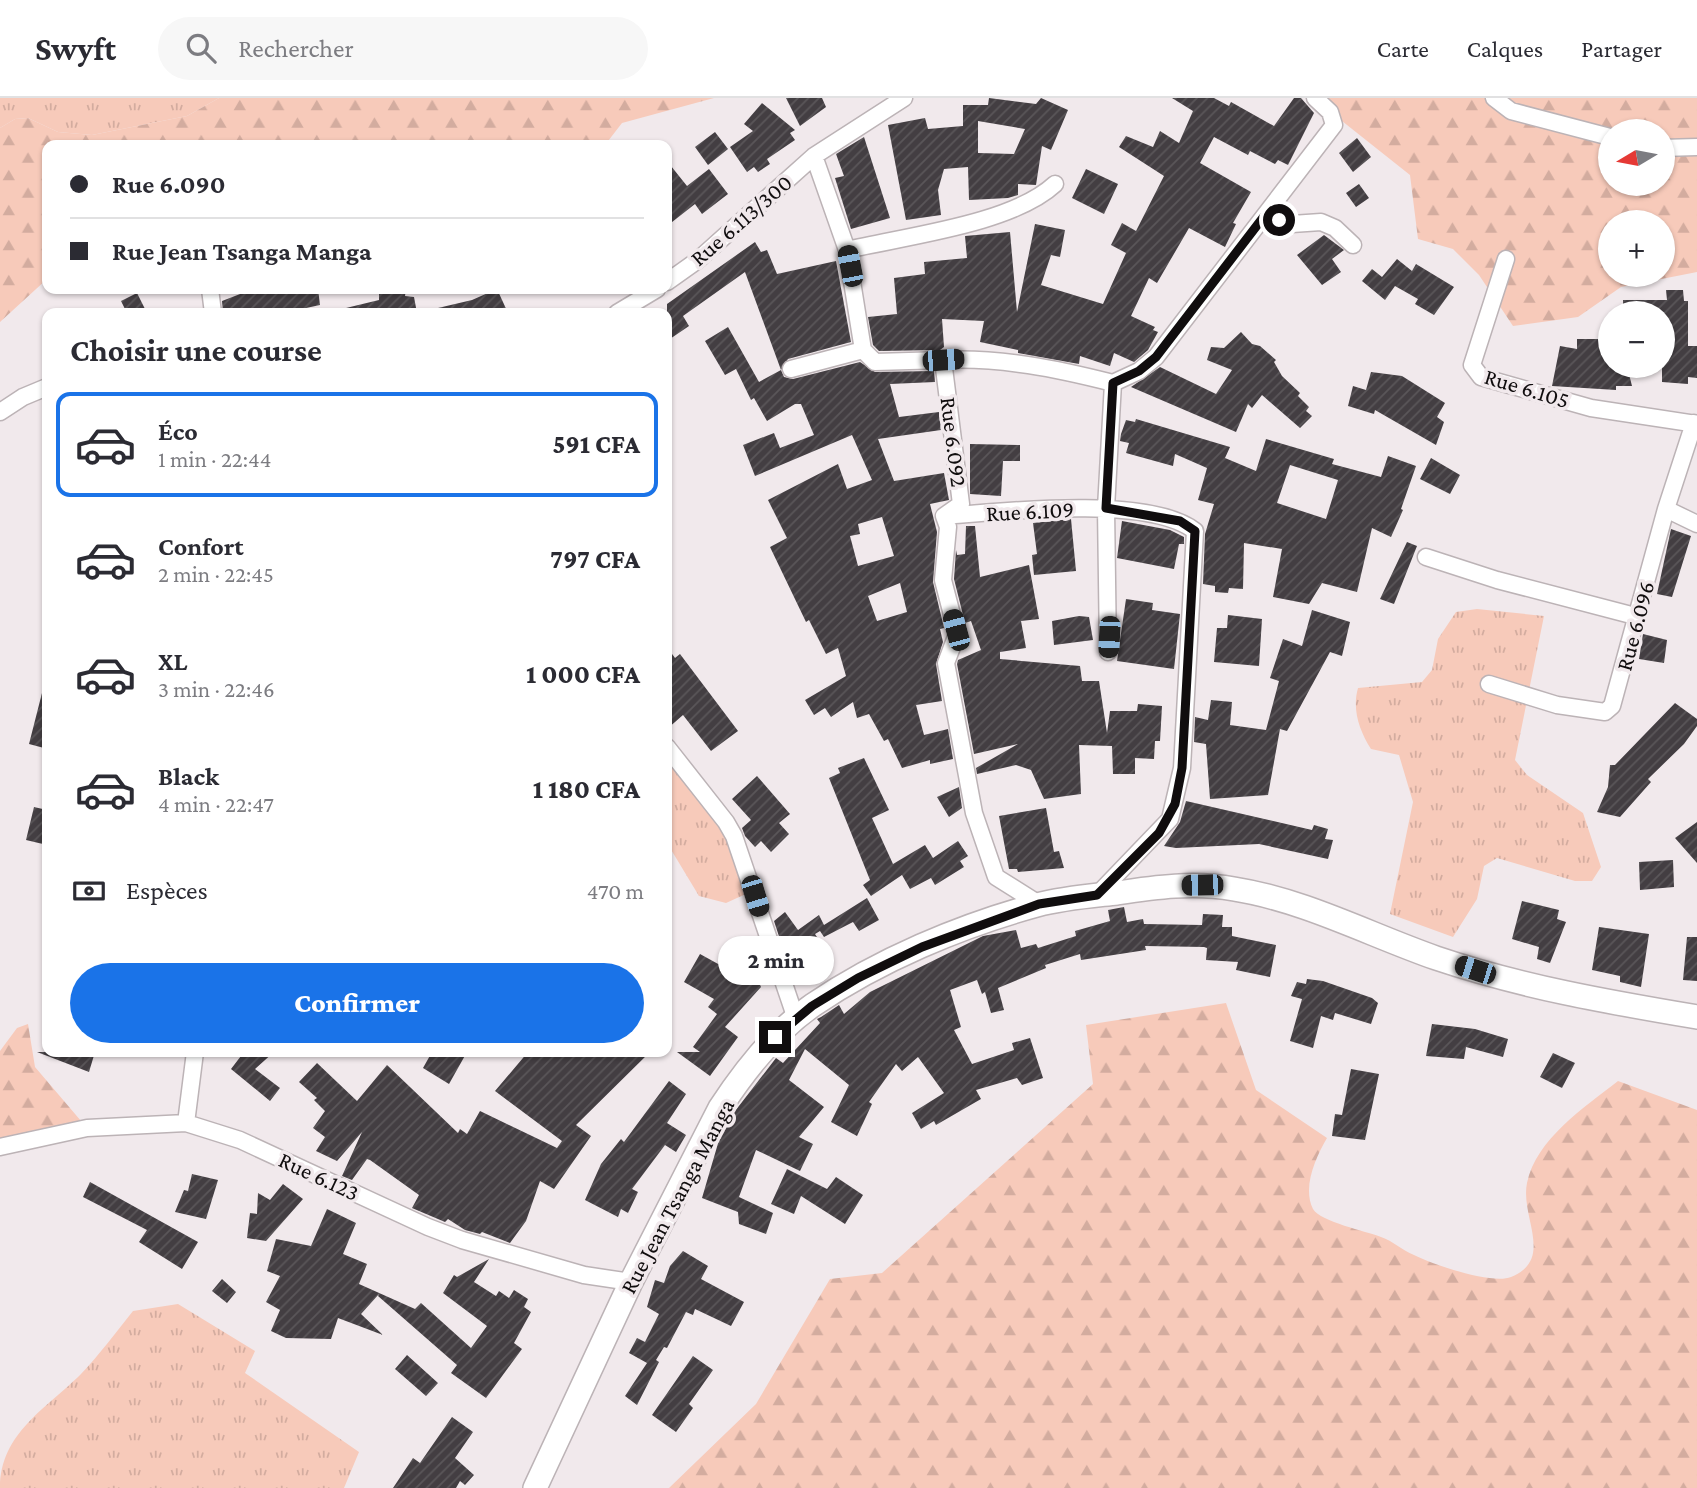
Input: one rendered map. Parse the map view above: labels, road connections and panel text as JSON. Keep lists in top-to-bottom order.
{
  "streets": {
    "street": [
      "Rue 6.113/300",
      "Rue 6.105",
      "Rue 6.092",
      "Rue 6.109",
      "Rue 6.096",
      "Rue 6.123",
      "Rue Jean Tsanga Manga"
    ]
  },
  "crossings": [
    ["Rue 6.105", "Rue 6.096"],
    ["Rue 6.092", "Rue 6.109"],
    ["Rue 6.092", "Rue Jean Tsanga Manga"],
    ["Rue 6.109", "Rue Jean Tsanga Manga"],
    ["Rue 6.123", "Rue Jean Tsanga Manga"]
  ],
  "north": "left",
  "page": {
    "header": "Swyft",
    "search": "Rechercher",
    "nav": ["Carte", "Calques", "Partager"],
    "map_buttons": ["+", "−"],
    "banner": ["Rue 6.090", "Rue Jean Tsanga Manga"],
    "heading": "Choisir une course",
    "list": [
      {
        "name": "Éco",
        "note": "1 min · 22:44",
        "value": "591 CFA"
      },
      {
        "name": "Confort",
        "note": "2 min · 22:45",
        "value": "797 CFA"
      },
      {
        "name": "XL",
        "note": "3 min · 22:46",
        "value": "1 000 CFA"
      },
      {
        "name": "Black",
        "note": "4 min · 22:47",
        "value": "1 180 CFA"
      }
    ],
    "pay": ["Espèces", "470 m"],
    "bubble": "2 min",
    "buttons": "Confirmer"
  }
}
